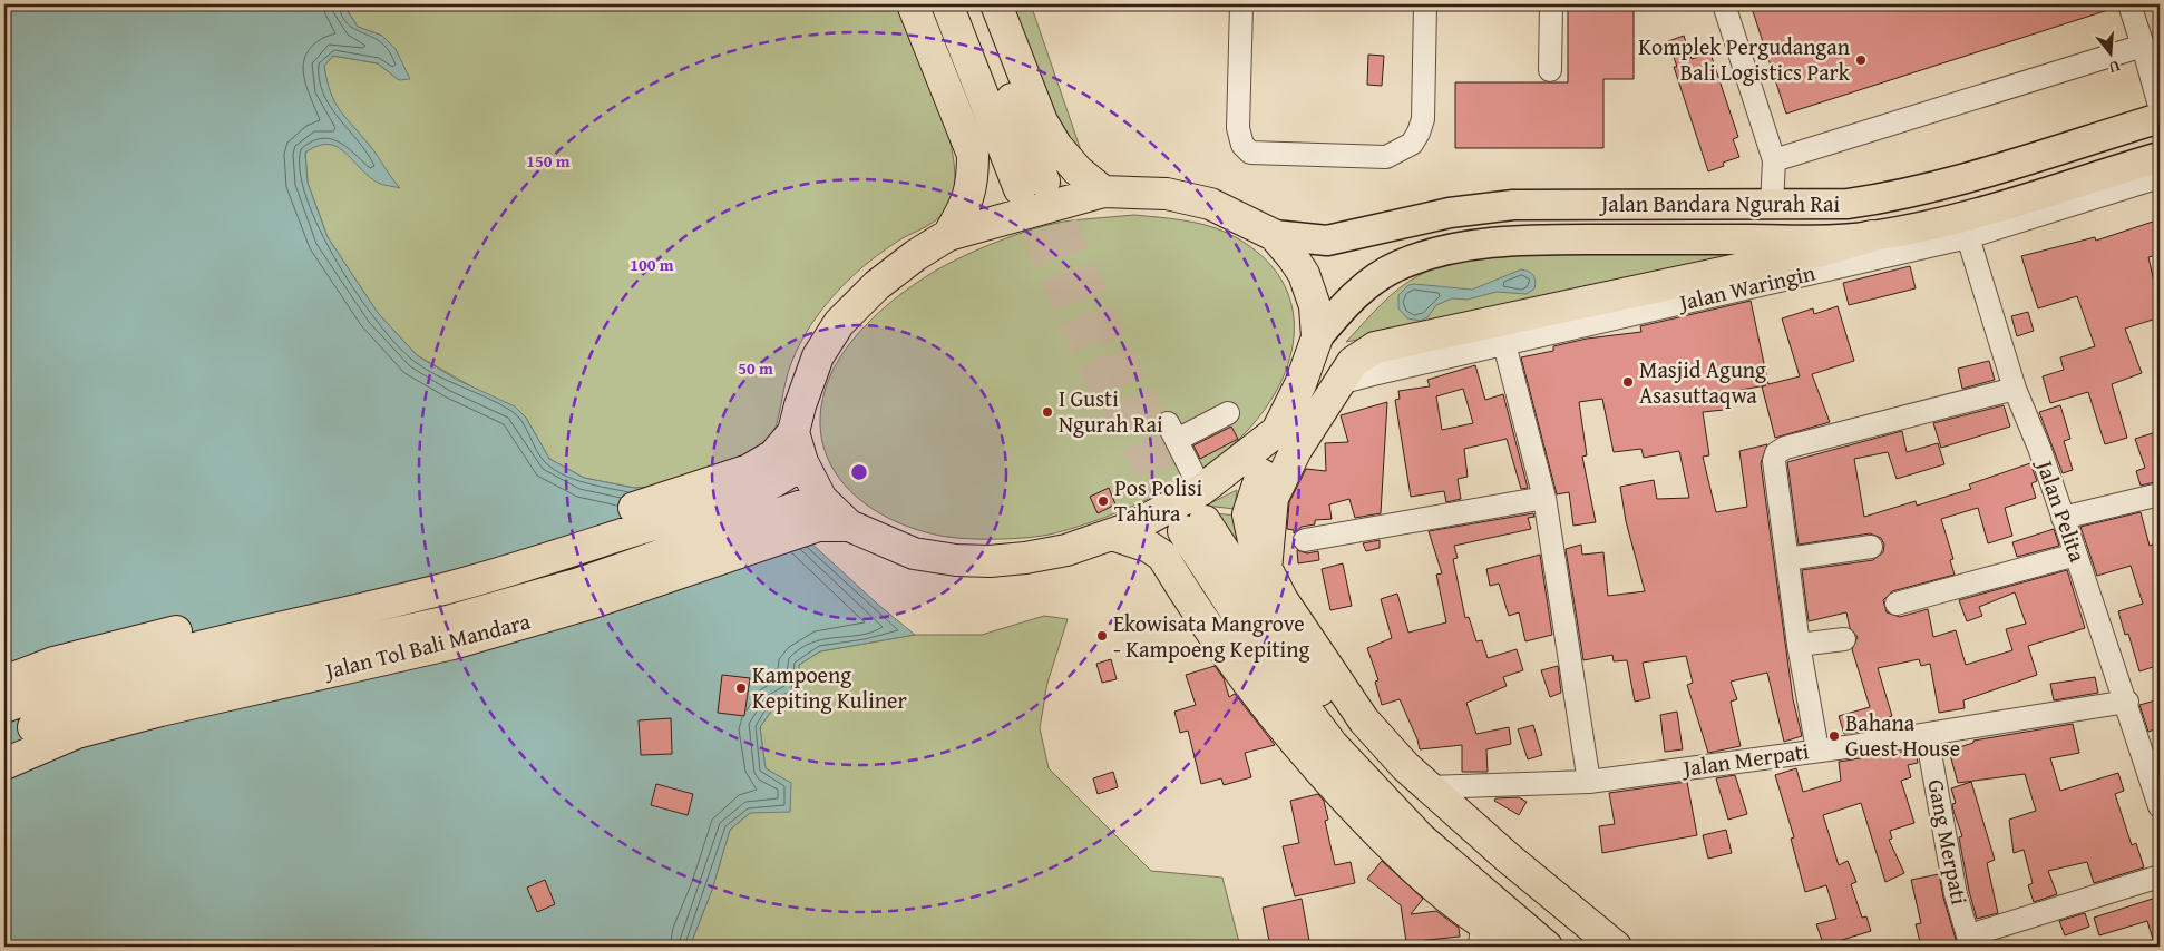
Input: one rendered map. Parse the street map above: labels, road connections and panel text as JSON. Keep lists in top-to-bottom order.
{
  "streets": {
    "highway": ["Jalan Tol Bali Mandara"],
    "main road": ["Jalan Bandara Ngurah Rai"],
    "street": [
      "Jalan Waringin",
      "Jalan Pelita",
      "Jalan Merpati",
      "Gang Merpati"
    ]
  },
  "crossings": [
    ["Jalan Bandara Ngurah Rai", "Jalan Waringin"],
    ["Jalan Bandara Ngurah Rai", "Jalan Pelita"],
    ["Jalan Waringin", "Jalan Pelita"],
    ["Jalan Pelita", "Jalan Merpati"],
    ["Jalan Merpati", "Gang Merpati"]
  ],
  "places": [
    "Komplek Pergudangan Bali Logistics Park",
    "Masjid Agung Asasuttaqwa",
    "I Gusti Ngurah Rai",
    "Pos Polisi Tahura",
    "Ekowisata Mangrove - Kampoeng Kepiting",
    "Kampoeng Kepiting Kuliner",
    "Bahana Guest House"
  ],
  "north": "bottom",
  "rings": ["150 m", "100 m", "50 m"]
}
